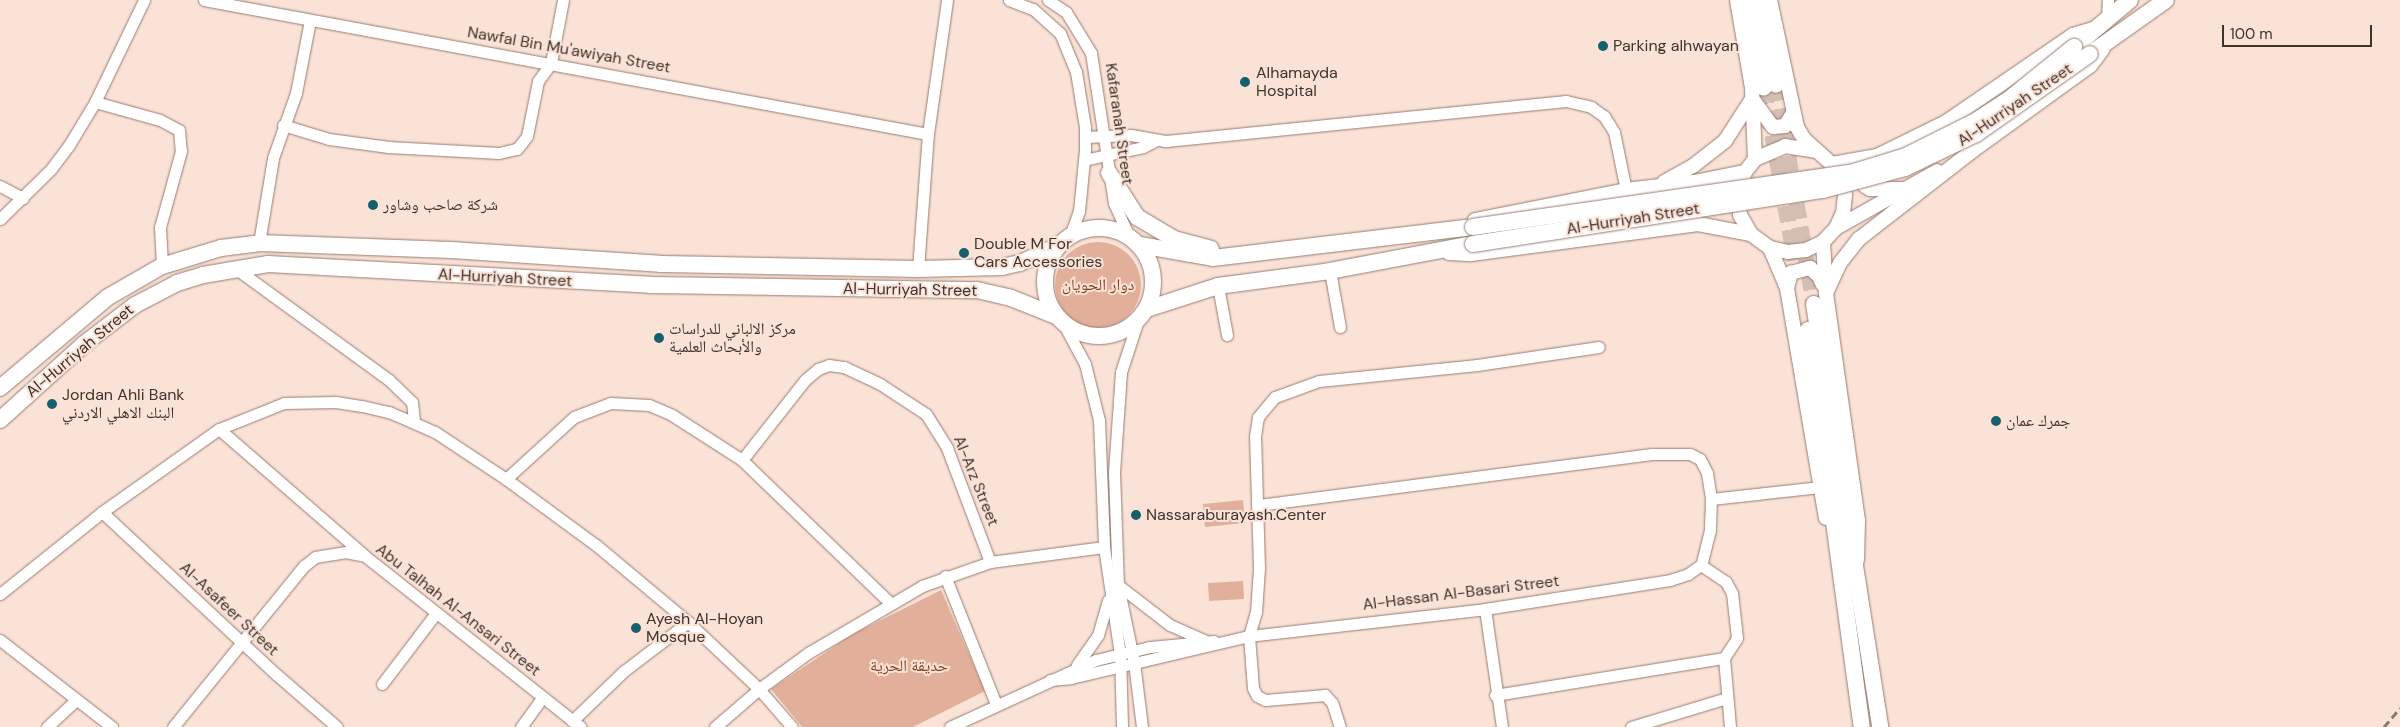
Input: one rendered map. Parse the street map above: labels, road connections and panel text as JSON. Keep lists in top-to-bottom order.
{
  "streets": {
    "highway": ["Al-Hurriyah Street"],
    "street": [
      "Nawfal Bin Mu'awiyah Street",
      "Kafaranah Street",
      "Al-Arz Street",
      "Al-Hassan Al-Basari Street",
      "Al-Asafeer Street",
      "Abu Talhah Al-Ansari Street"
    ]
  },
  "crossings": [
    ["Al-Hurriyah Street", "Kafaranah Street"],
    ["Al-Asafeer Street", "Abu Talhah Al-Ansari Street"]
  ],
  "parks": ["دوار الحويان", "حديقة الحرية"],
  "places": [
    "Parking alhwayan",
    "Alhamayda Hospital",
    "شركة صاحب وشاور",
    "Double M For Cars Accessories",
    "مركز الالباني للدراسات والأبحاث العلمية",
    "Jordan Ahli Bank البنك الاهلي الاردني",
    "جمرك عمان",
    "Nassaraburayash.Center",
    "Ayesh Al-Hoyan Mosque"
  ],
  "scale_bar": "100 m"
}
